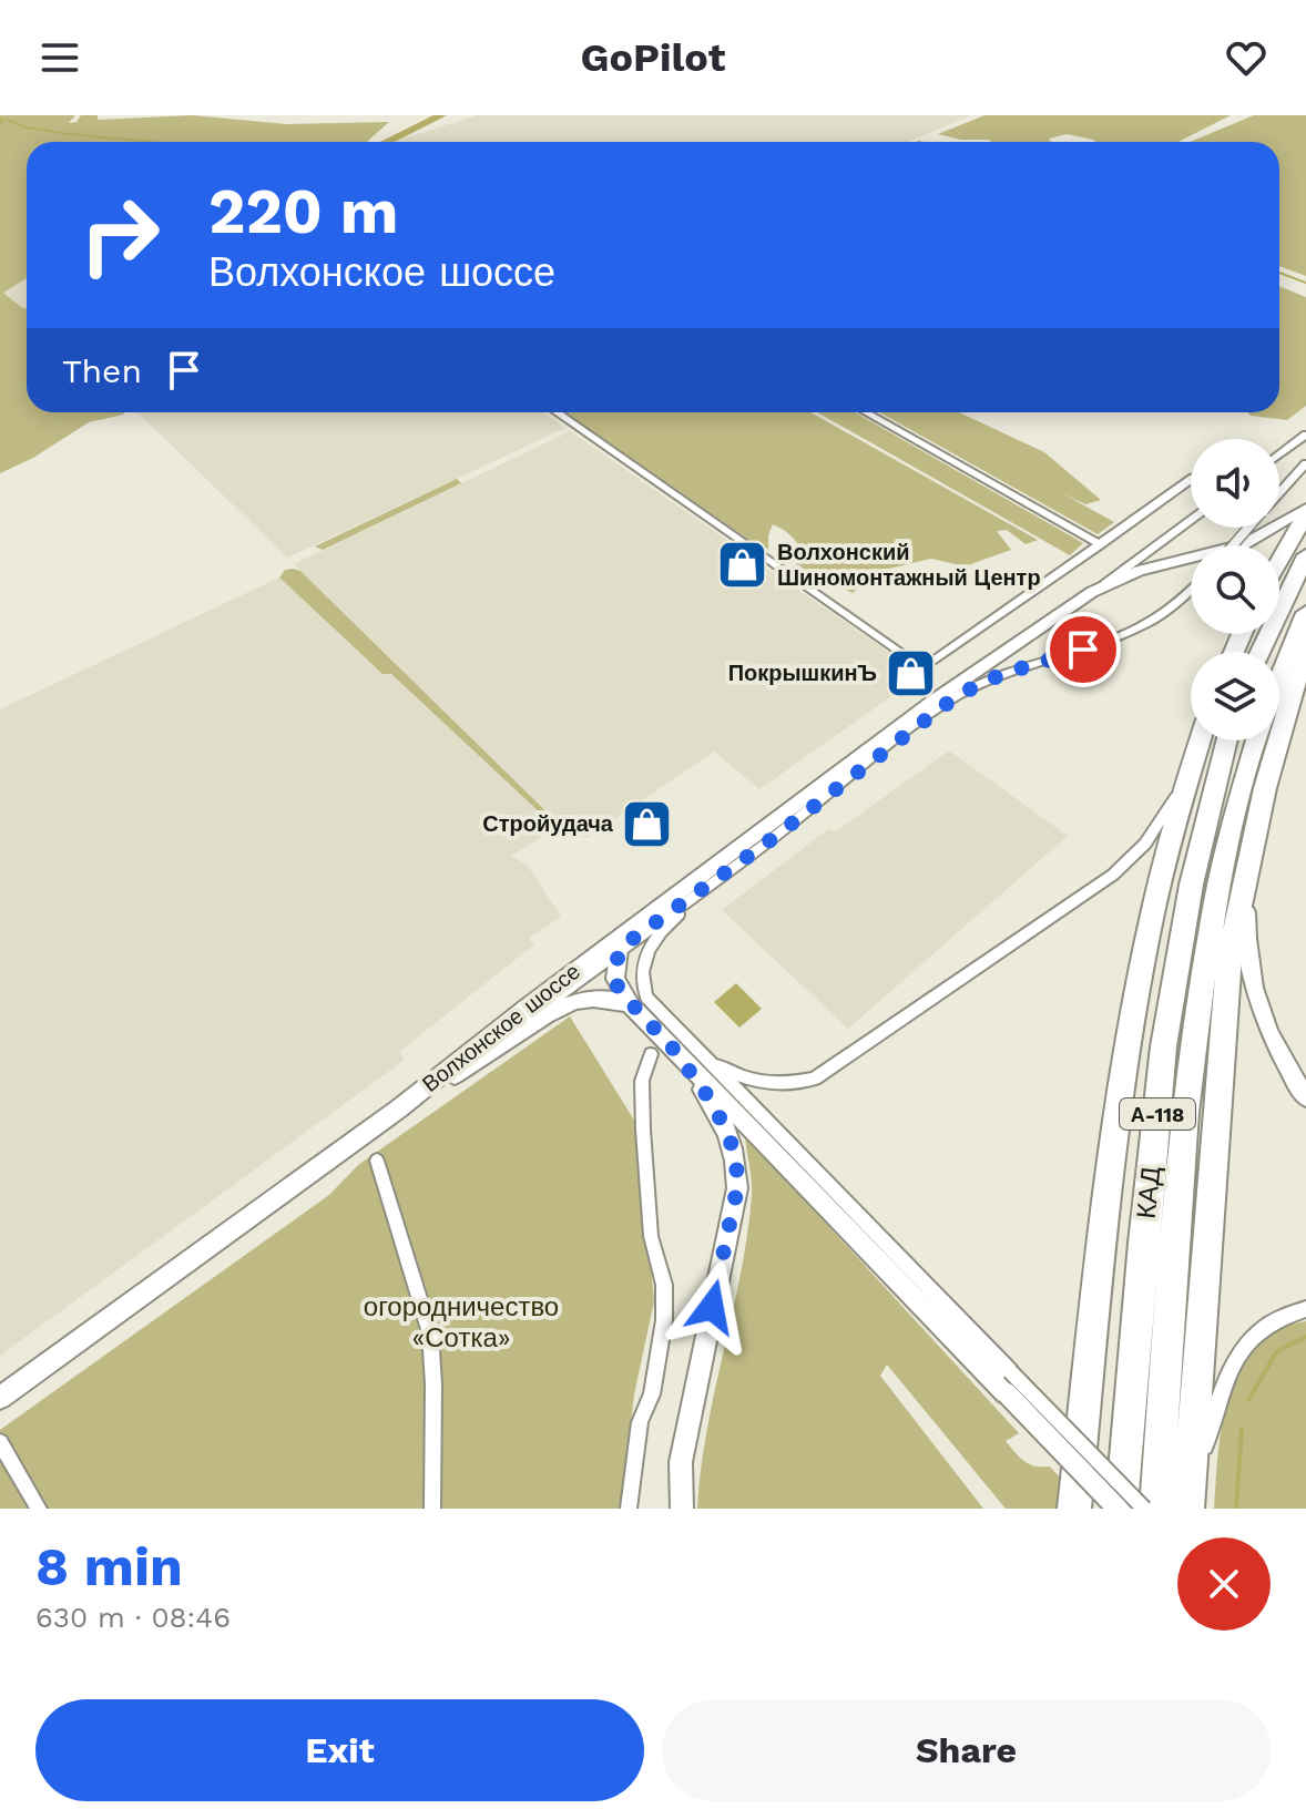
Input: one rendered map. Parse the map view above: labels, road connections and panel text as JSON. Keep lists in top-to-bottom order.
{
  "streets": {
    "highway": ["А-118", "КАД"],
    "main road": ["Волхонское шоссе"]
  },
  "parks": ["огородничество «Сотка»"],
  "places": {
    "shop": ["Волхонский Шиномонтажный Центр", "ПокрышкинЪ", "Стройудача"]
  },
  "page": {
    "header": "GoPilot",
    "turn": ["220 m", "Волхонское шоссе"],
    "then": "Then",
    "heading": ["8 min", "630 m · 08:46"],
    "buttons": ["Exit", "Share"]
  }
}
